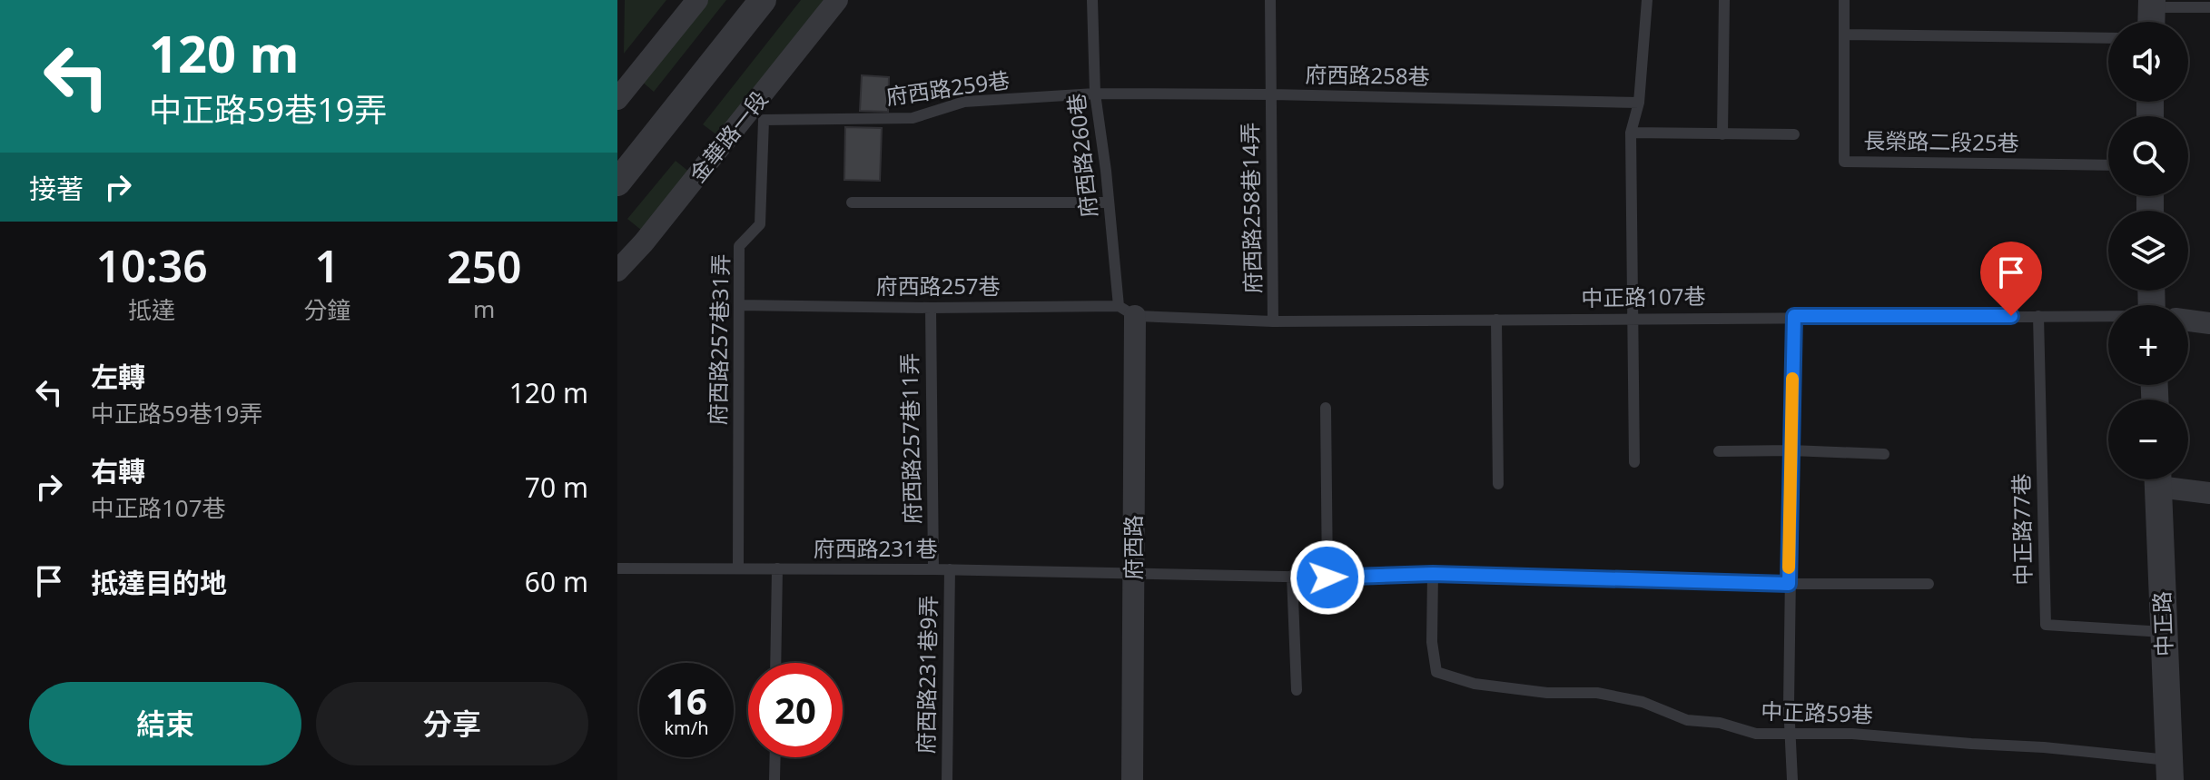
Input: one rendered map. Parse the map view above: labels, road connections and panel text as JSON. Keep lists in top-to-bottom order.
{
  "streets": {
    "street": ["金華路一段", "府西路", "中正路"],
    "lane": [
      "府西路258巷",
      "府西路259巷",
      "長榮路二段25巷",
      "府西路260巷",
      "府西路258巷14弄",
      "府西路257巷",
      "中正路107巷",
      "府西路257巷31弄",
      "府西路257巷11弄",
      "中正路77巷",
      "府西路231巷",
      "府西路231巷9弄",
      "中正路59巷"
    ]
  },
  "crossings": [
    ["府西路258巷", "府西路259巷"],
    ["府西路258巷", "府西路260巷"],
    ["府西路258巷", "府西路258巷14弄"],
    ["府西路259巷", "府西路260巷"],
    ["府西路259巷", "府西路257巷31弄"],
    ["府西路260巷", "府西路257巷"],
    ["府西路260巷", "中正路107巷"],
    ["府西路260巷", "府西路"],
    ["府西路258巷14弄", "中正路107巷"],
    ["府西路257巷", "中正路107巷"],
    ["府西路257巷", "府西路257巷31弄"],
    ["府西路257巷", "府西路257巷11弄"],
    ["府西路257巷", "府西路"],
    ["中正路107巷", "中正路77巷"],
    ["中正路107巷", "府西路"],
    ["府西路257巷31弄", "府西路231巷"],
    ["府西路257巷11弄", "府西路231巷"],
    ["中正路77巷", "中正路"],
    ["府西路", "府西路231巷"],
    ["府西路231巷", "府西路231巷9弄"],
    ["府西路231巷", "中正路59巷"],
    ["中正路", "中正路59巷"]
  ],
  "page": {
    "turn": ["120 m", "中正路59巷19弄"],
    "map_buttons": ["+", "−"],
    "then": "接著",
    "eta": [
      "10:36",
      "抵達",
      "1",
      "分鐘",
      "250",
      "m"
    ],
    "list": [
      {
        "name": "左轉",
        "note": "中正路59巷19弄",
        "value": "120 m"
      },
      {
        "name": "右轉",
        "note": "中正路107巷",
        "value": "70 m"
      },
      {
        "name": "抵達目的地",
        "value": "60 m"
      }
    ],
    "speed": "16 km/h",
    "limit": "20",
    "buttons": ["結束", "分享"]
  }
}
